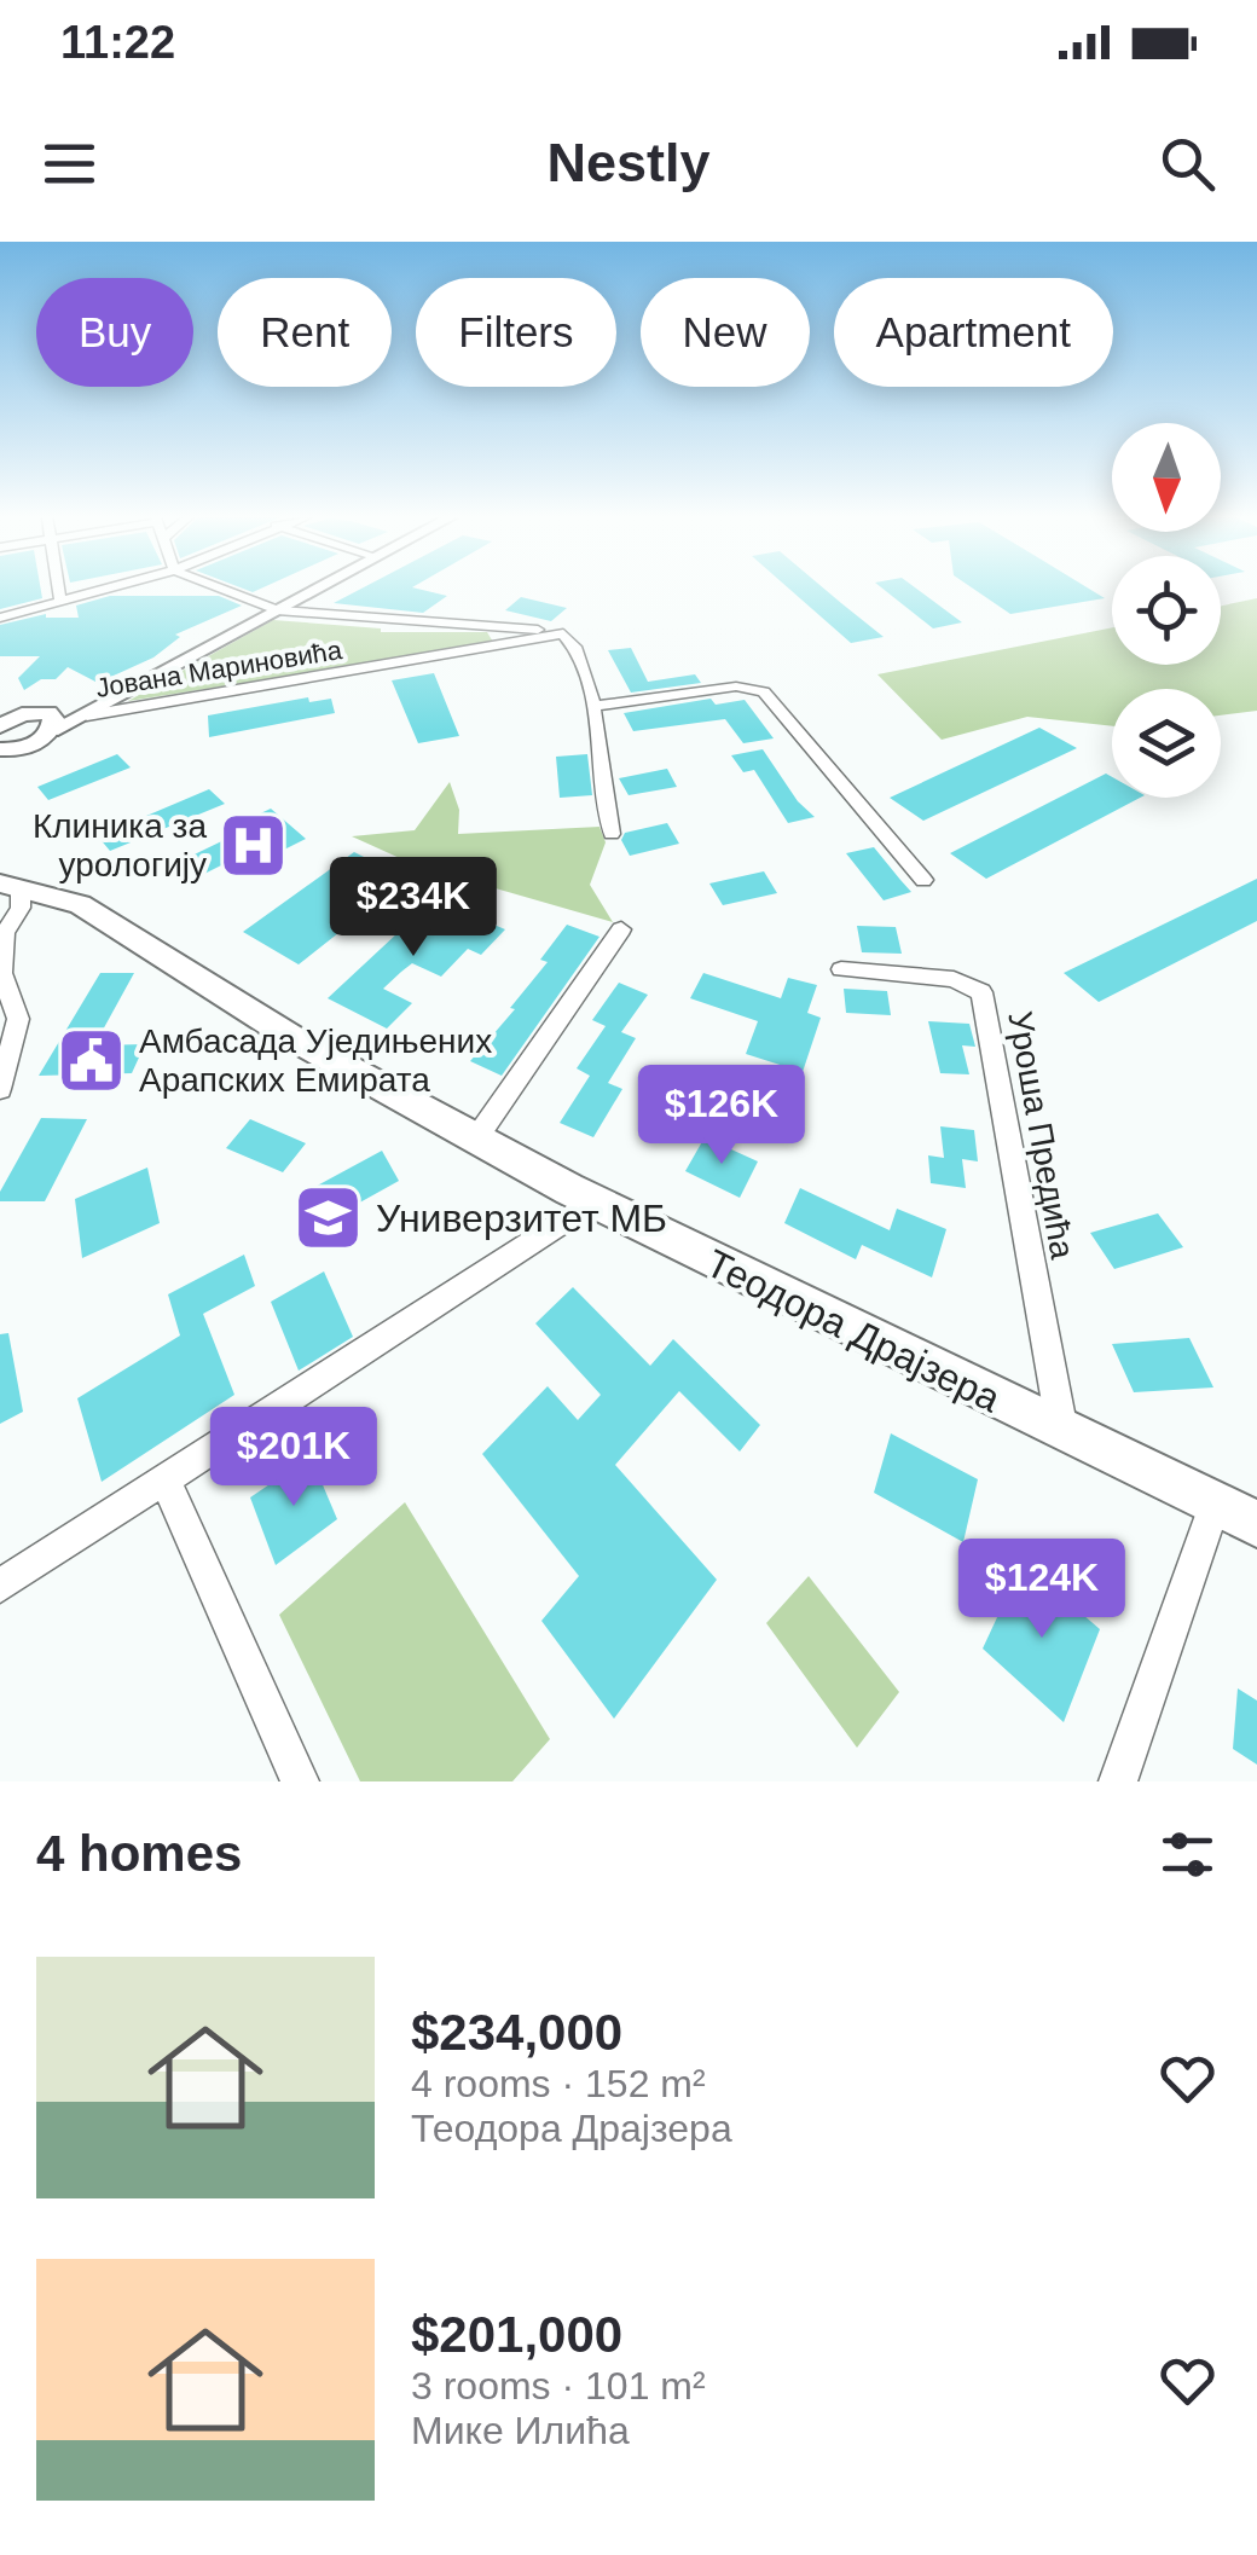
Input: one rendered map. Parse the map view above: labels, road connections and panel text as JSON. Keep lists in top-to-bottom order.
{
  "streets": {
    "main road": ["Теодора Драјзера"],
    "street": ["Јована Мариновића", "Уроша Предића"]
  },
  "crossings": [
    ["Уроша Предића", "Теодора Драјзера"]
  ],
  "places": {
    "hospital": ["Клиника за урологију"],
    "public building": ["Амбасада Уједињених Арапских Емирата"],
    "school or university": ["Универзитет МБ"]
  },
  "north": "bottom",
  "page": {
    "status": "11:22",
    "header": "Nestly",
    "chip": [
      "Buy",
      "Rent",
      "Filters",
      "New",
      "Apartment"
    ],
    "price": [
      "$234K",
      "$126K",
      "$201K",
      "$124K"
    ],
    "heading": "4 homes",
    "list": [
      {
        "name": "$234,000",
        "note": "4 rooms · 152 m² · Теодора Драјзера"
      },
      {
        "name": "$201,000",
        "note": "3 rooms · 101 m² · Мике Илића"
      }
    ]
  }
}
